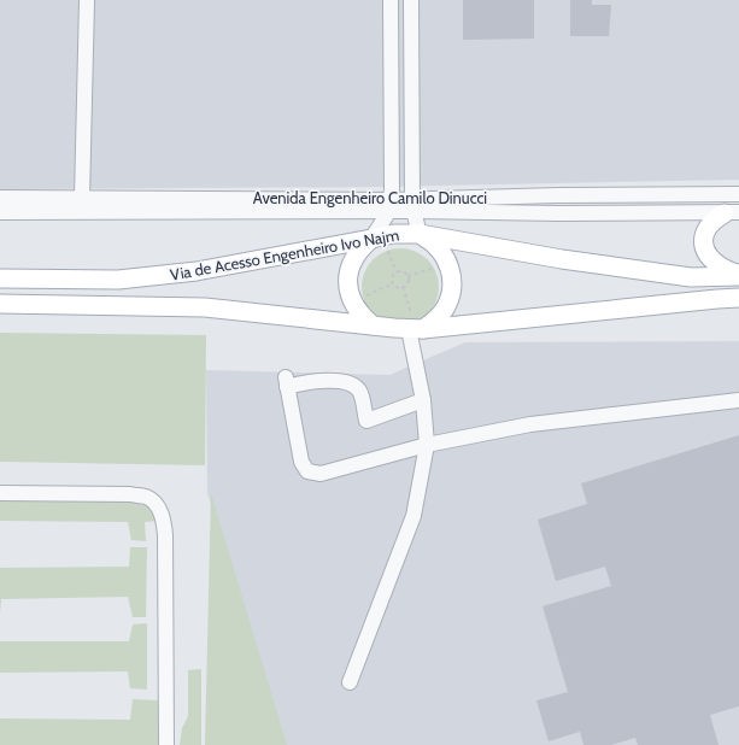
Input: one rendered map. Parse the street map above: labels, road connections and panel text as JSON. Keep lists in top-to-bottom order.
{
  "streets": {
    "main road": ["Via de Acesso Engenheiro Ivo Najm"],
    "street": ["Avenida Engenheiro Camilo Dinucci"]
  }
}
